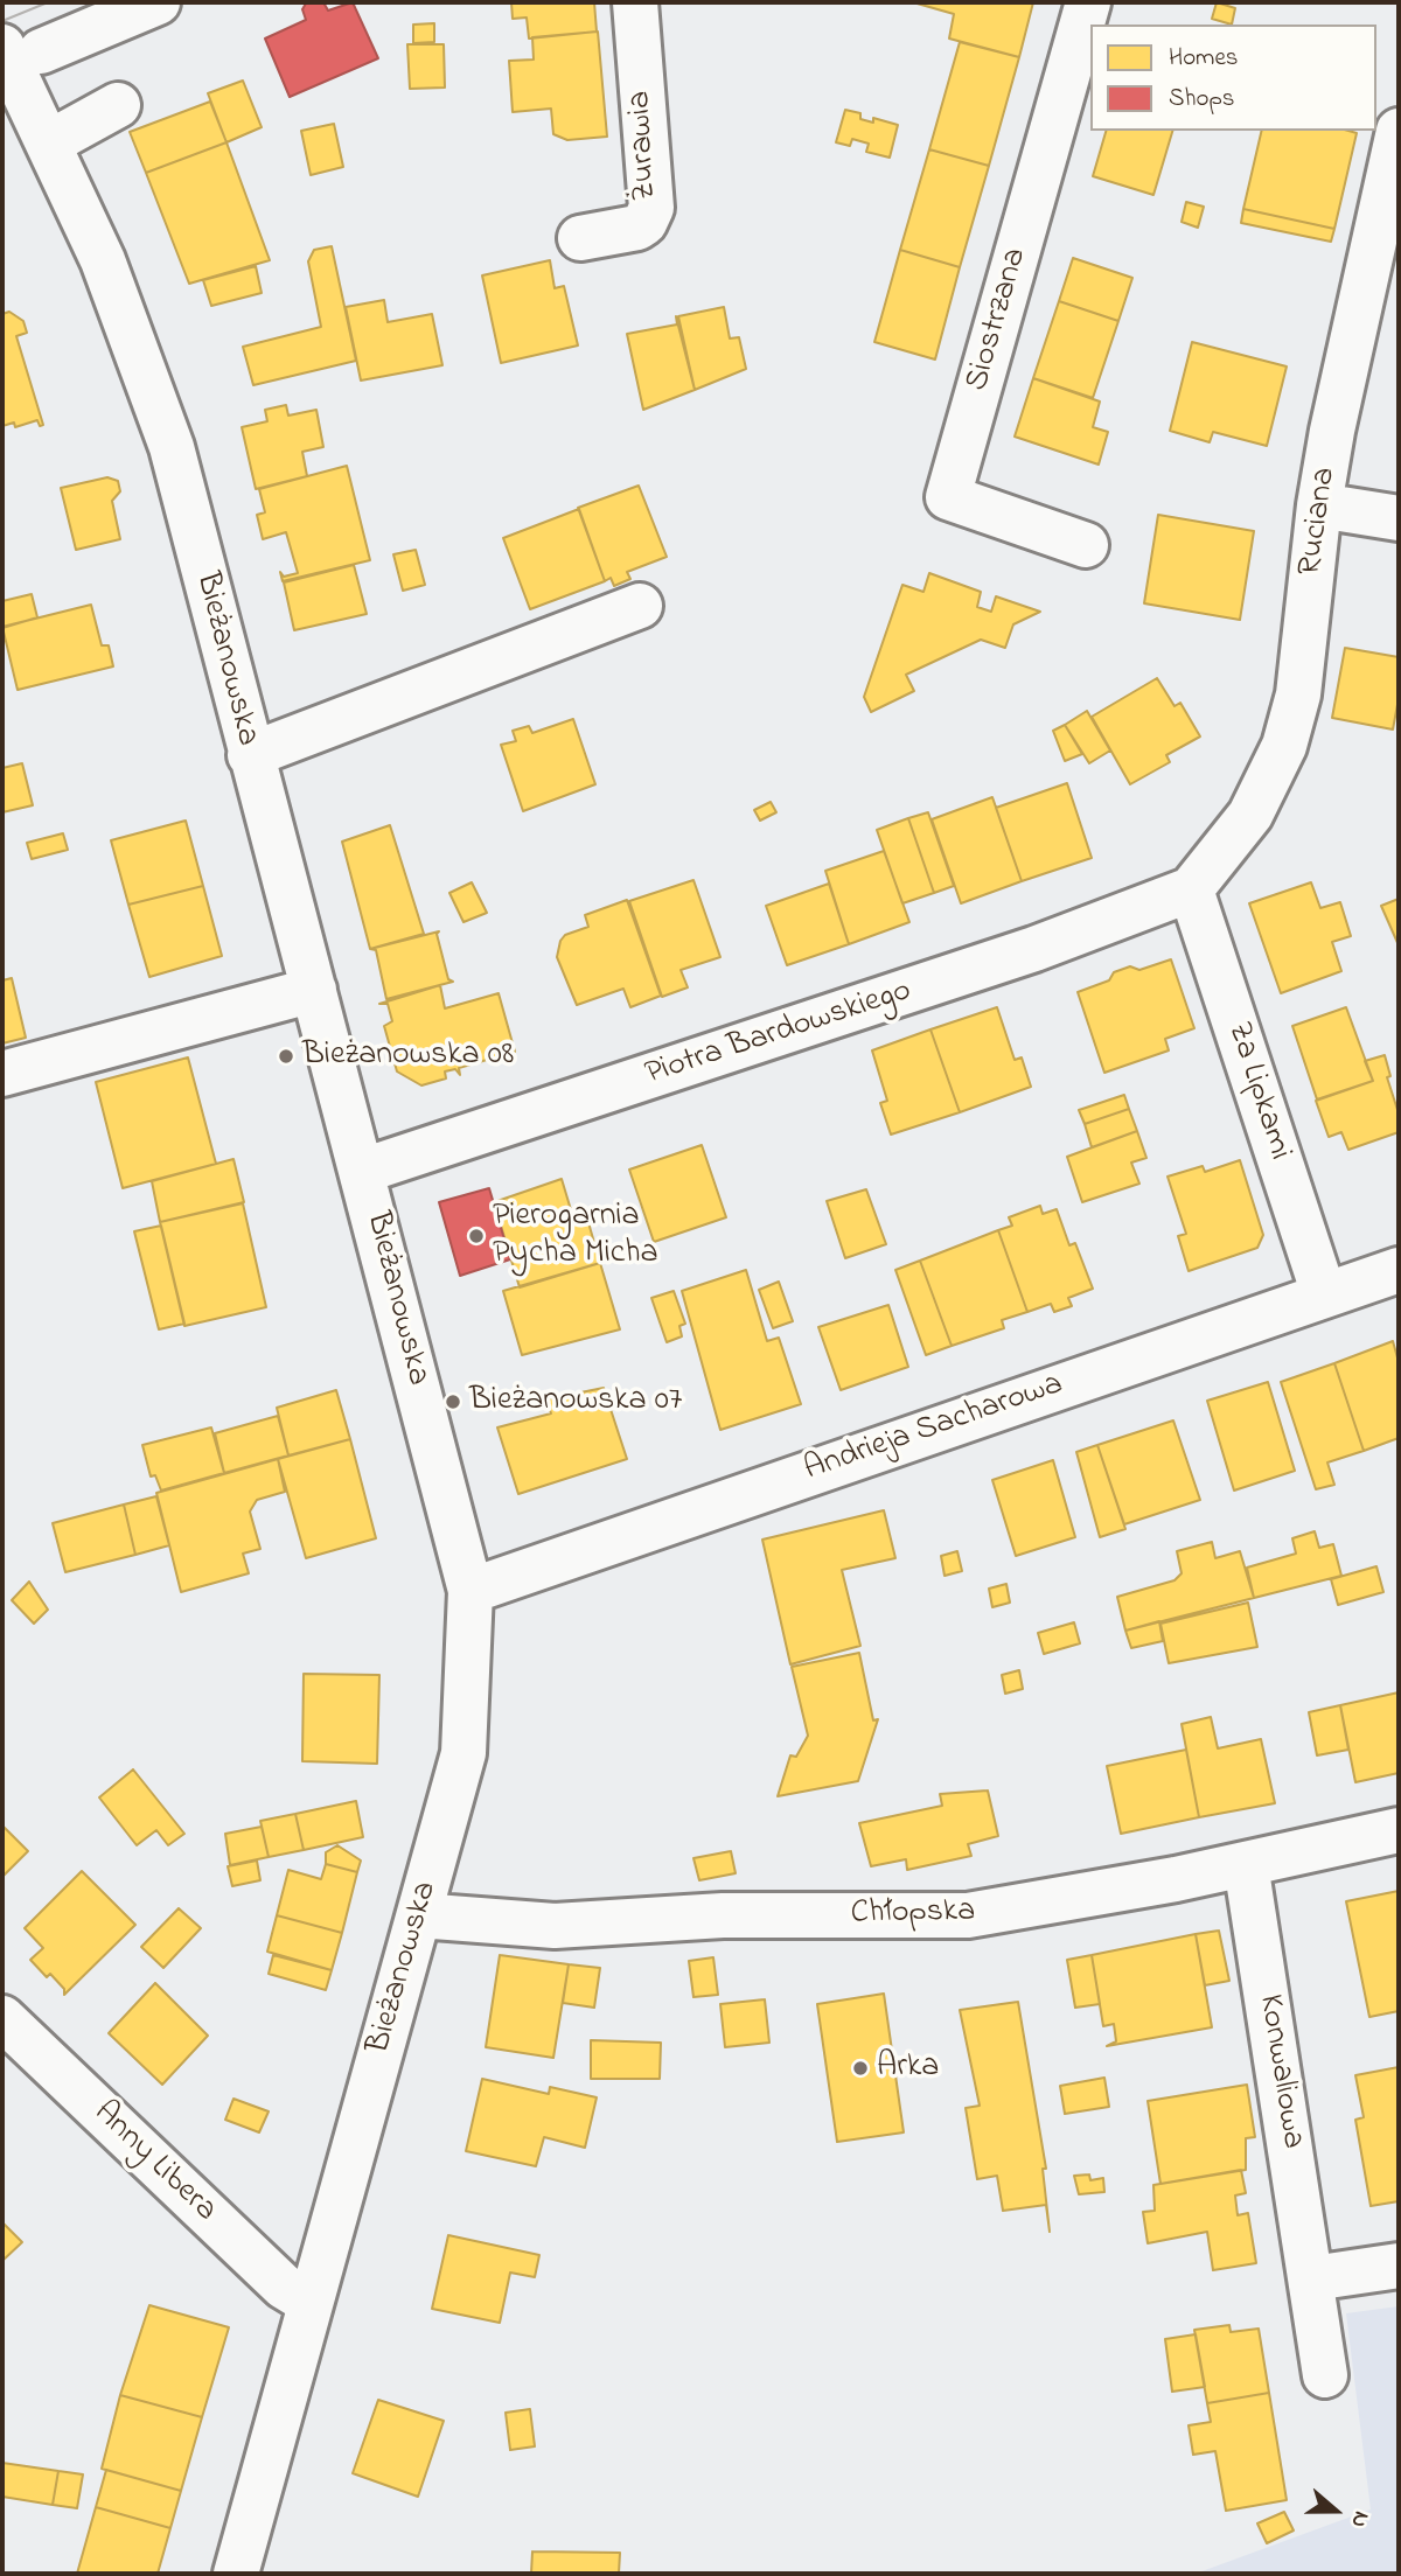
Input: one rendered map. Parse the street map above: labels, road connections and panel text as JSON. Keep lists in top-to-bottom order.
{
  "streets": {
    "street": [
      "Żurawia",
      "Siostrzana",
      "Ruciana",
      "Bieżanowska",
      "Piotra Bardowskiego",
      "Za Lipkami",
      "Andrieja Sacharowa",
      "Chłopska",
      "Konwaliowa",
      "Anny Libera"
    ]
  },
  "crossings": [
    ["Ruciana", "Piotra Bardowskiego"],
    ["Ruciana", "Za Lipkami"],
    ["Bieżanowska", "Piotra Bardowskiego"],
    ["Bieżanowska", "Andrieja Sacharowa"],
    ["Bieżanowska", "Chłopska"],
    ["Bieżanowska", "Anny Libera"],
    ["Piotra Bardowskiego", "Za Lipkami"],
    ["Za Lipkami", "Andrieja Sacharowa"],
    ["Chłopska", "Konwaliowa"]
  ],
  "places": [
    "Bieżanowska 08",
    "Pierogarnia Pycha Micha",
    "Bieżanowska 07",
    "Arka"
  ],
  "legend": ["Homes", "Shops"],
  "north": "right"
}
